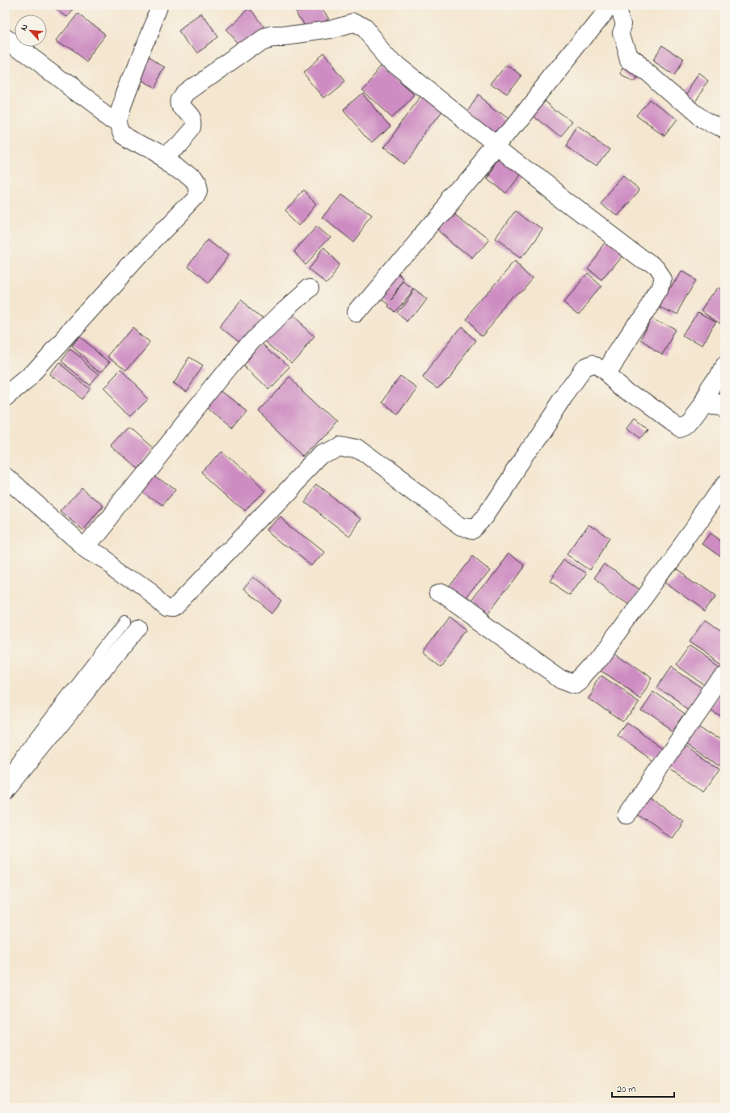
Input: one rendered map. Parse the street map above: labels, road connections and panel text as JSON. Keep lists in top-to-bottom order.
{
  "scale_bar": "20 m",
  "north": "top left"
}
